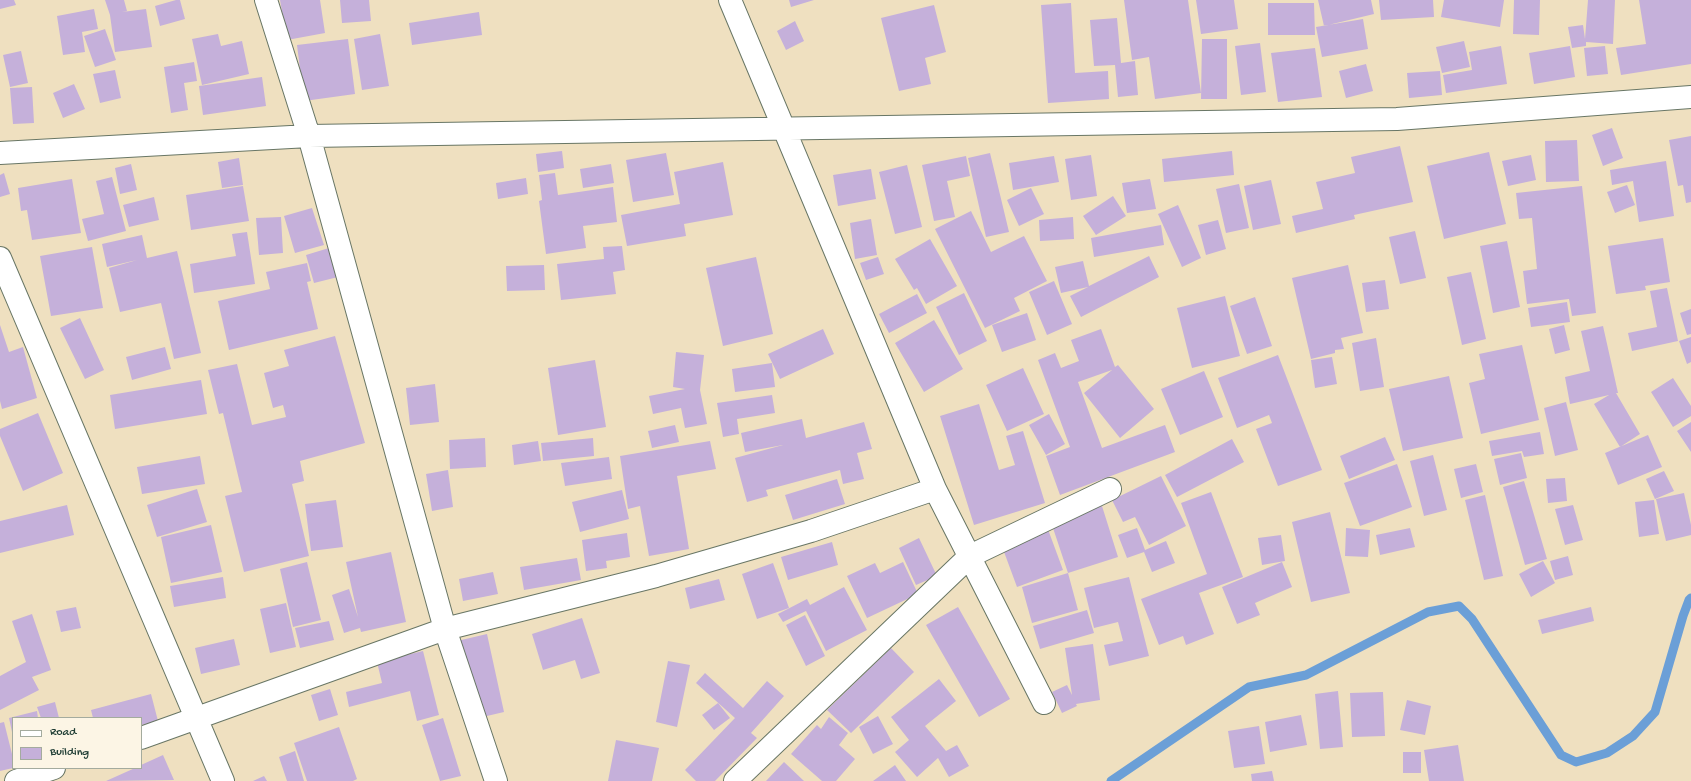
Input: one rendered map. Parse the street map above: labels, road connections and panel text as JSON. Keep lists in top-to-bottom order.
{
  "legend": ["Road", "Building"]
}
